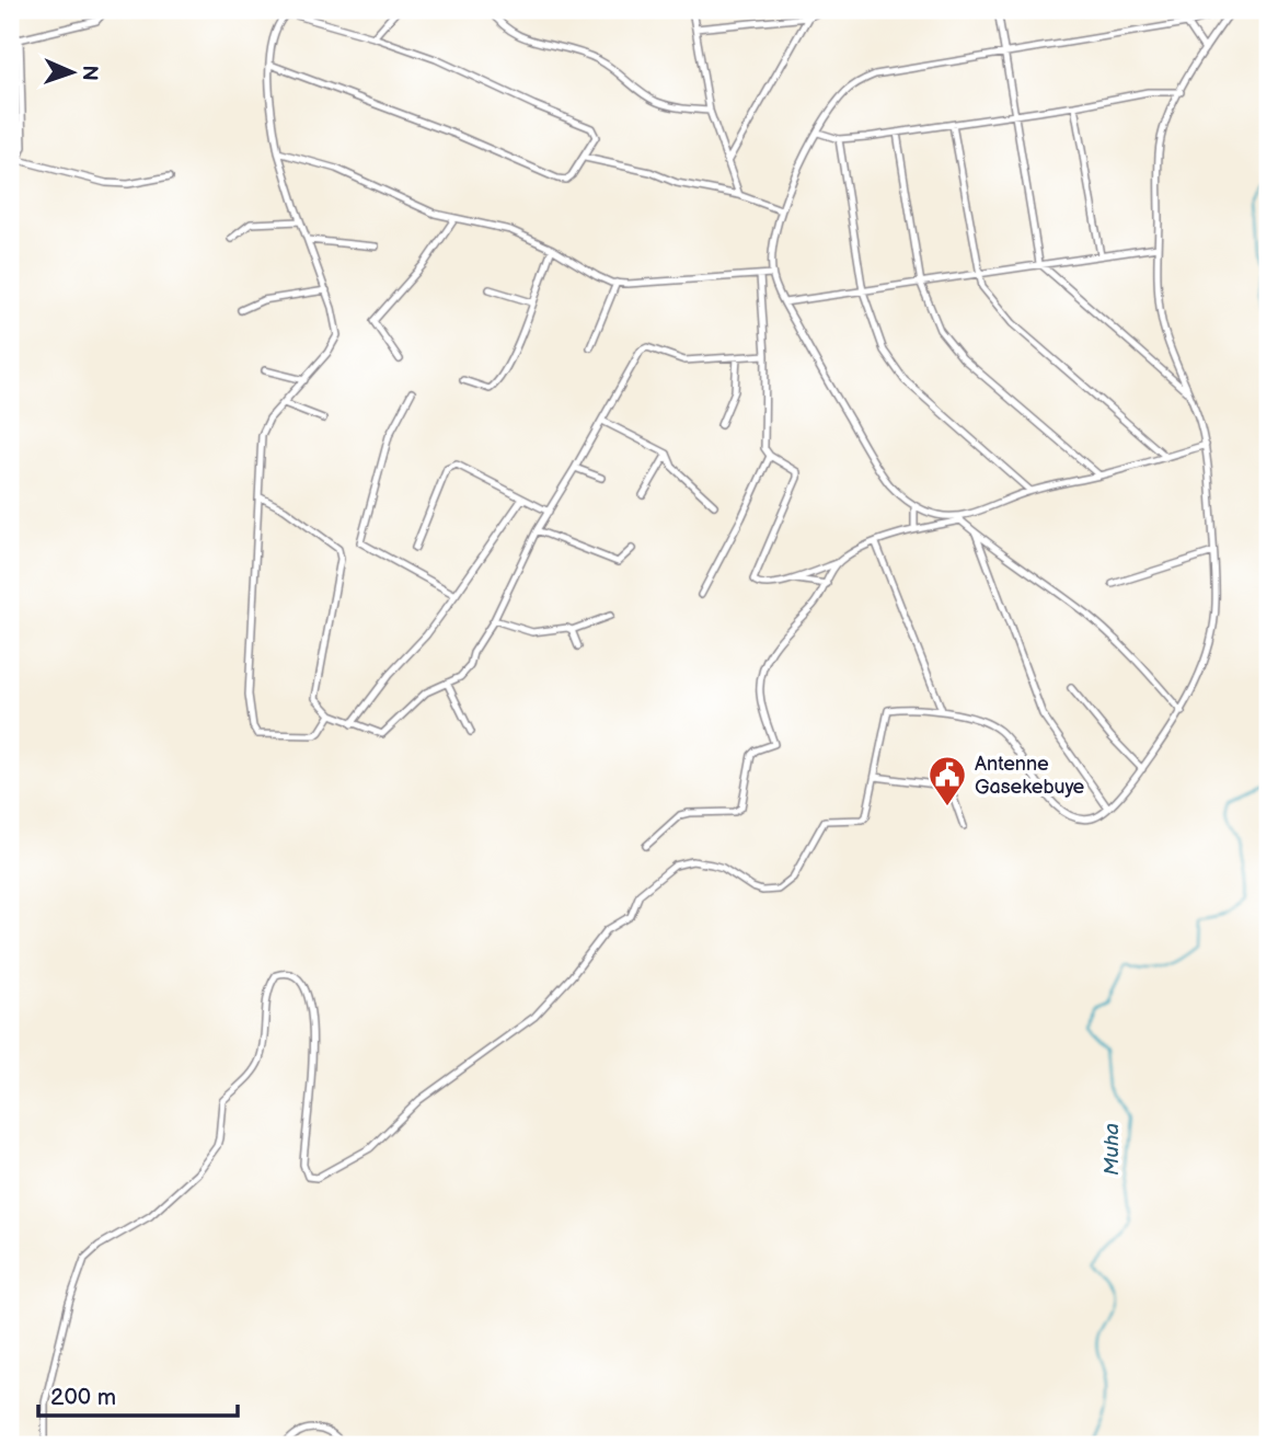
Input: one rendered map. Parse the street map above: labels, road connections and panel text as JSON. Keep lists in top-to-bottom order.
{
  "water": ["Muha"],
  "places": {
    "public building": ["Antenne Gasekebuye"]
  },
  "scale_bar": "200 m",
  "north": "right"
}
